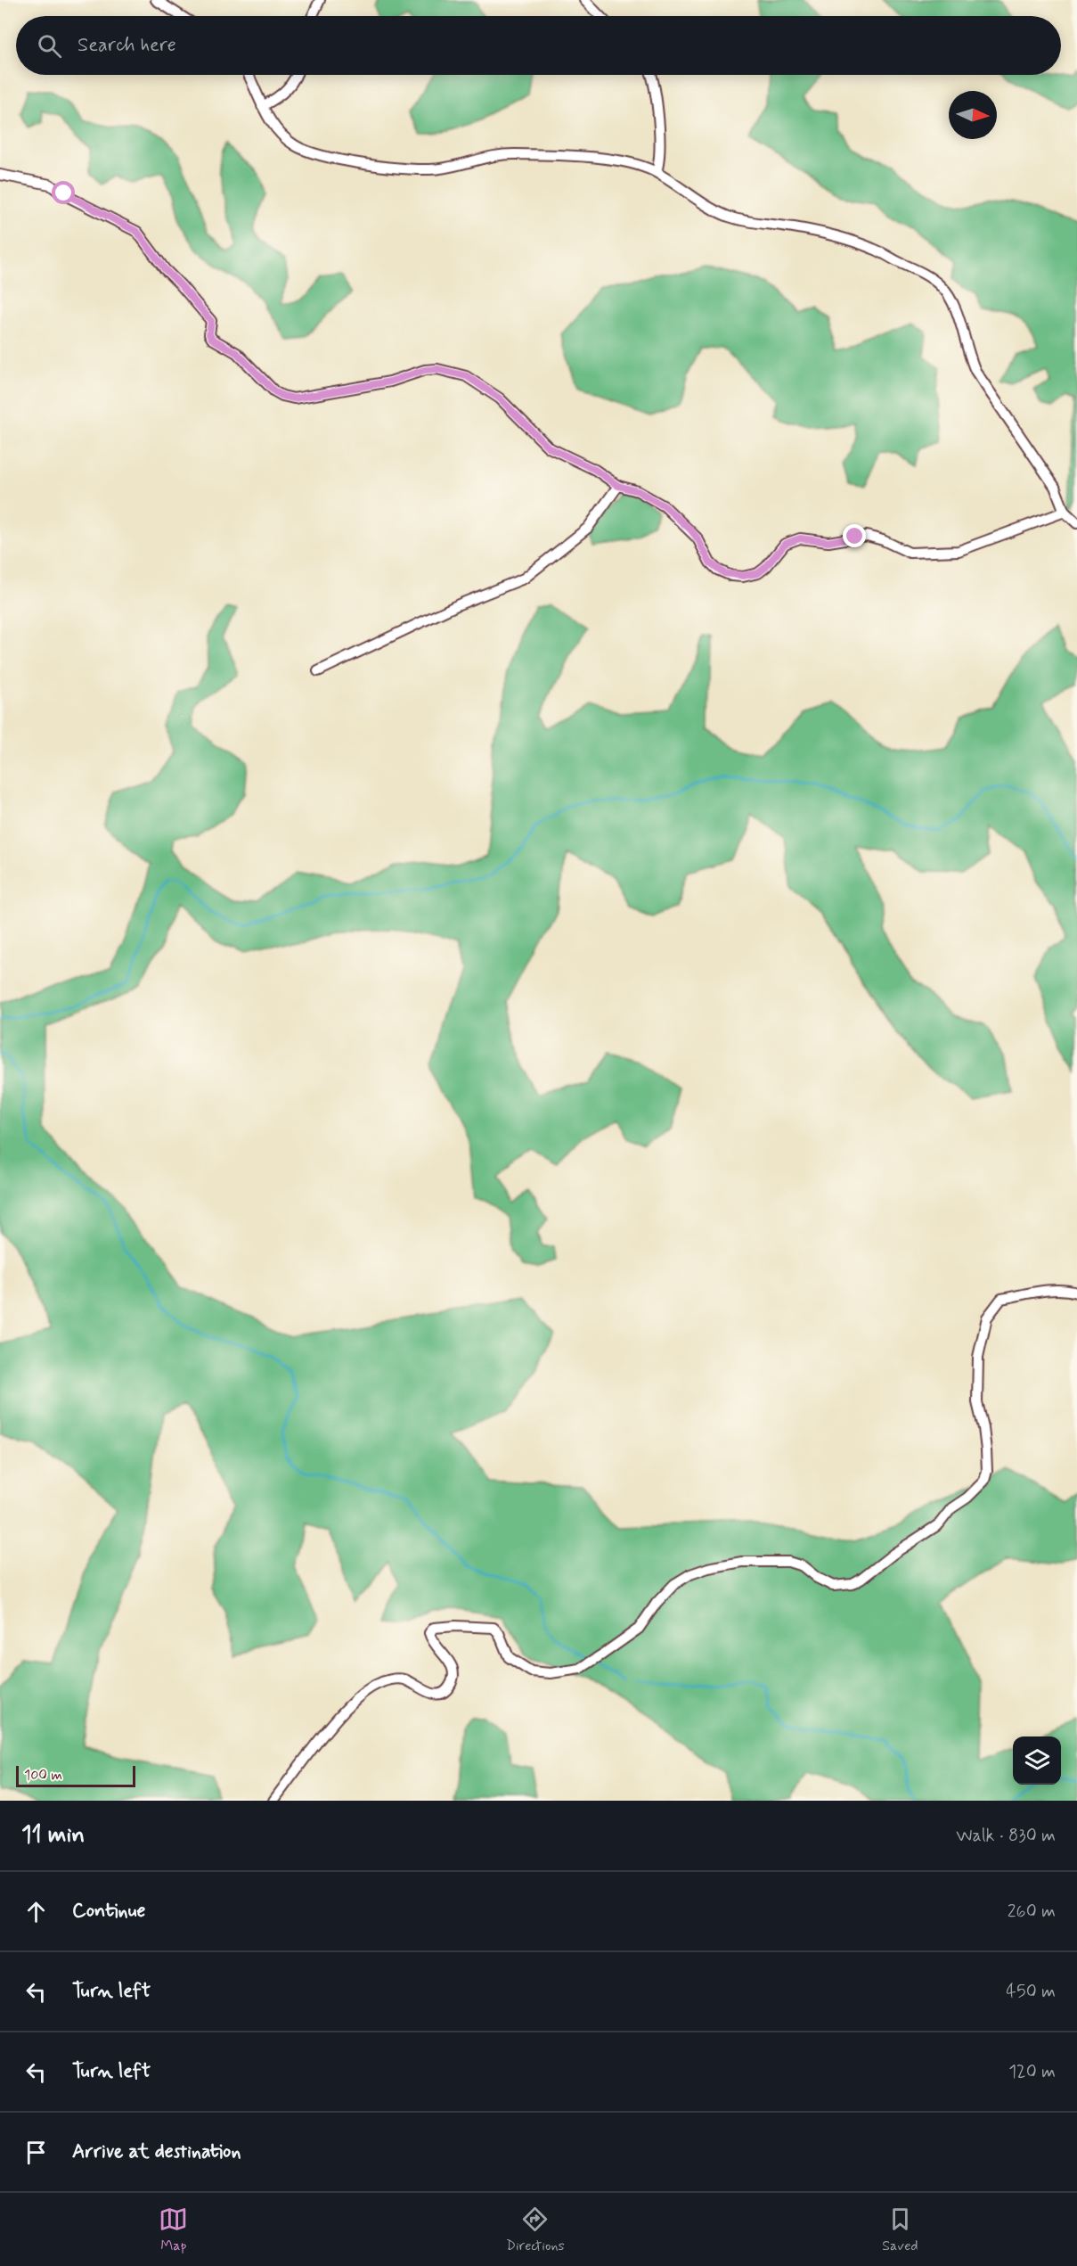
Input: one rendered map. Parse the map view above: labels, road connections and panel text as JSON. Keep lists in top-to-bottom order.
{
  "scale_bar": "100 m",
  "north": "right",
  "page": {
    "search": "Search here",
    "scale": "100 m",
    "heading": ["11 min", "Walk · 830 m"],
    "list": [
      ["Continue", "260 m"],
      ["Turn left", "450 m"],
      ["Turn left", "120 m"],
      "Arrive at destination"
    ],
    "nav": ["Map", "Directions", "Saved"]
  }
}
